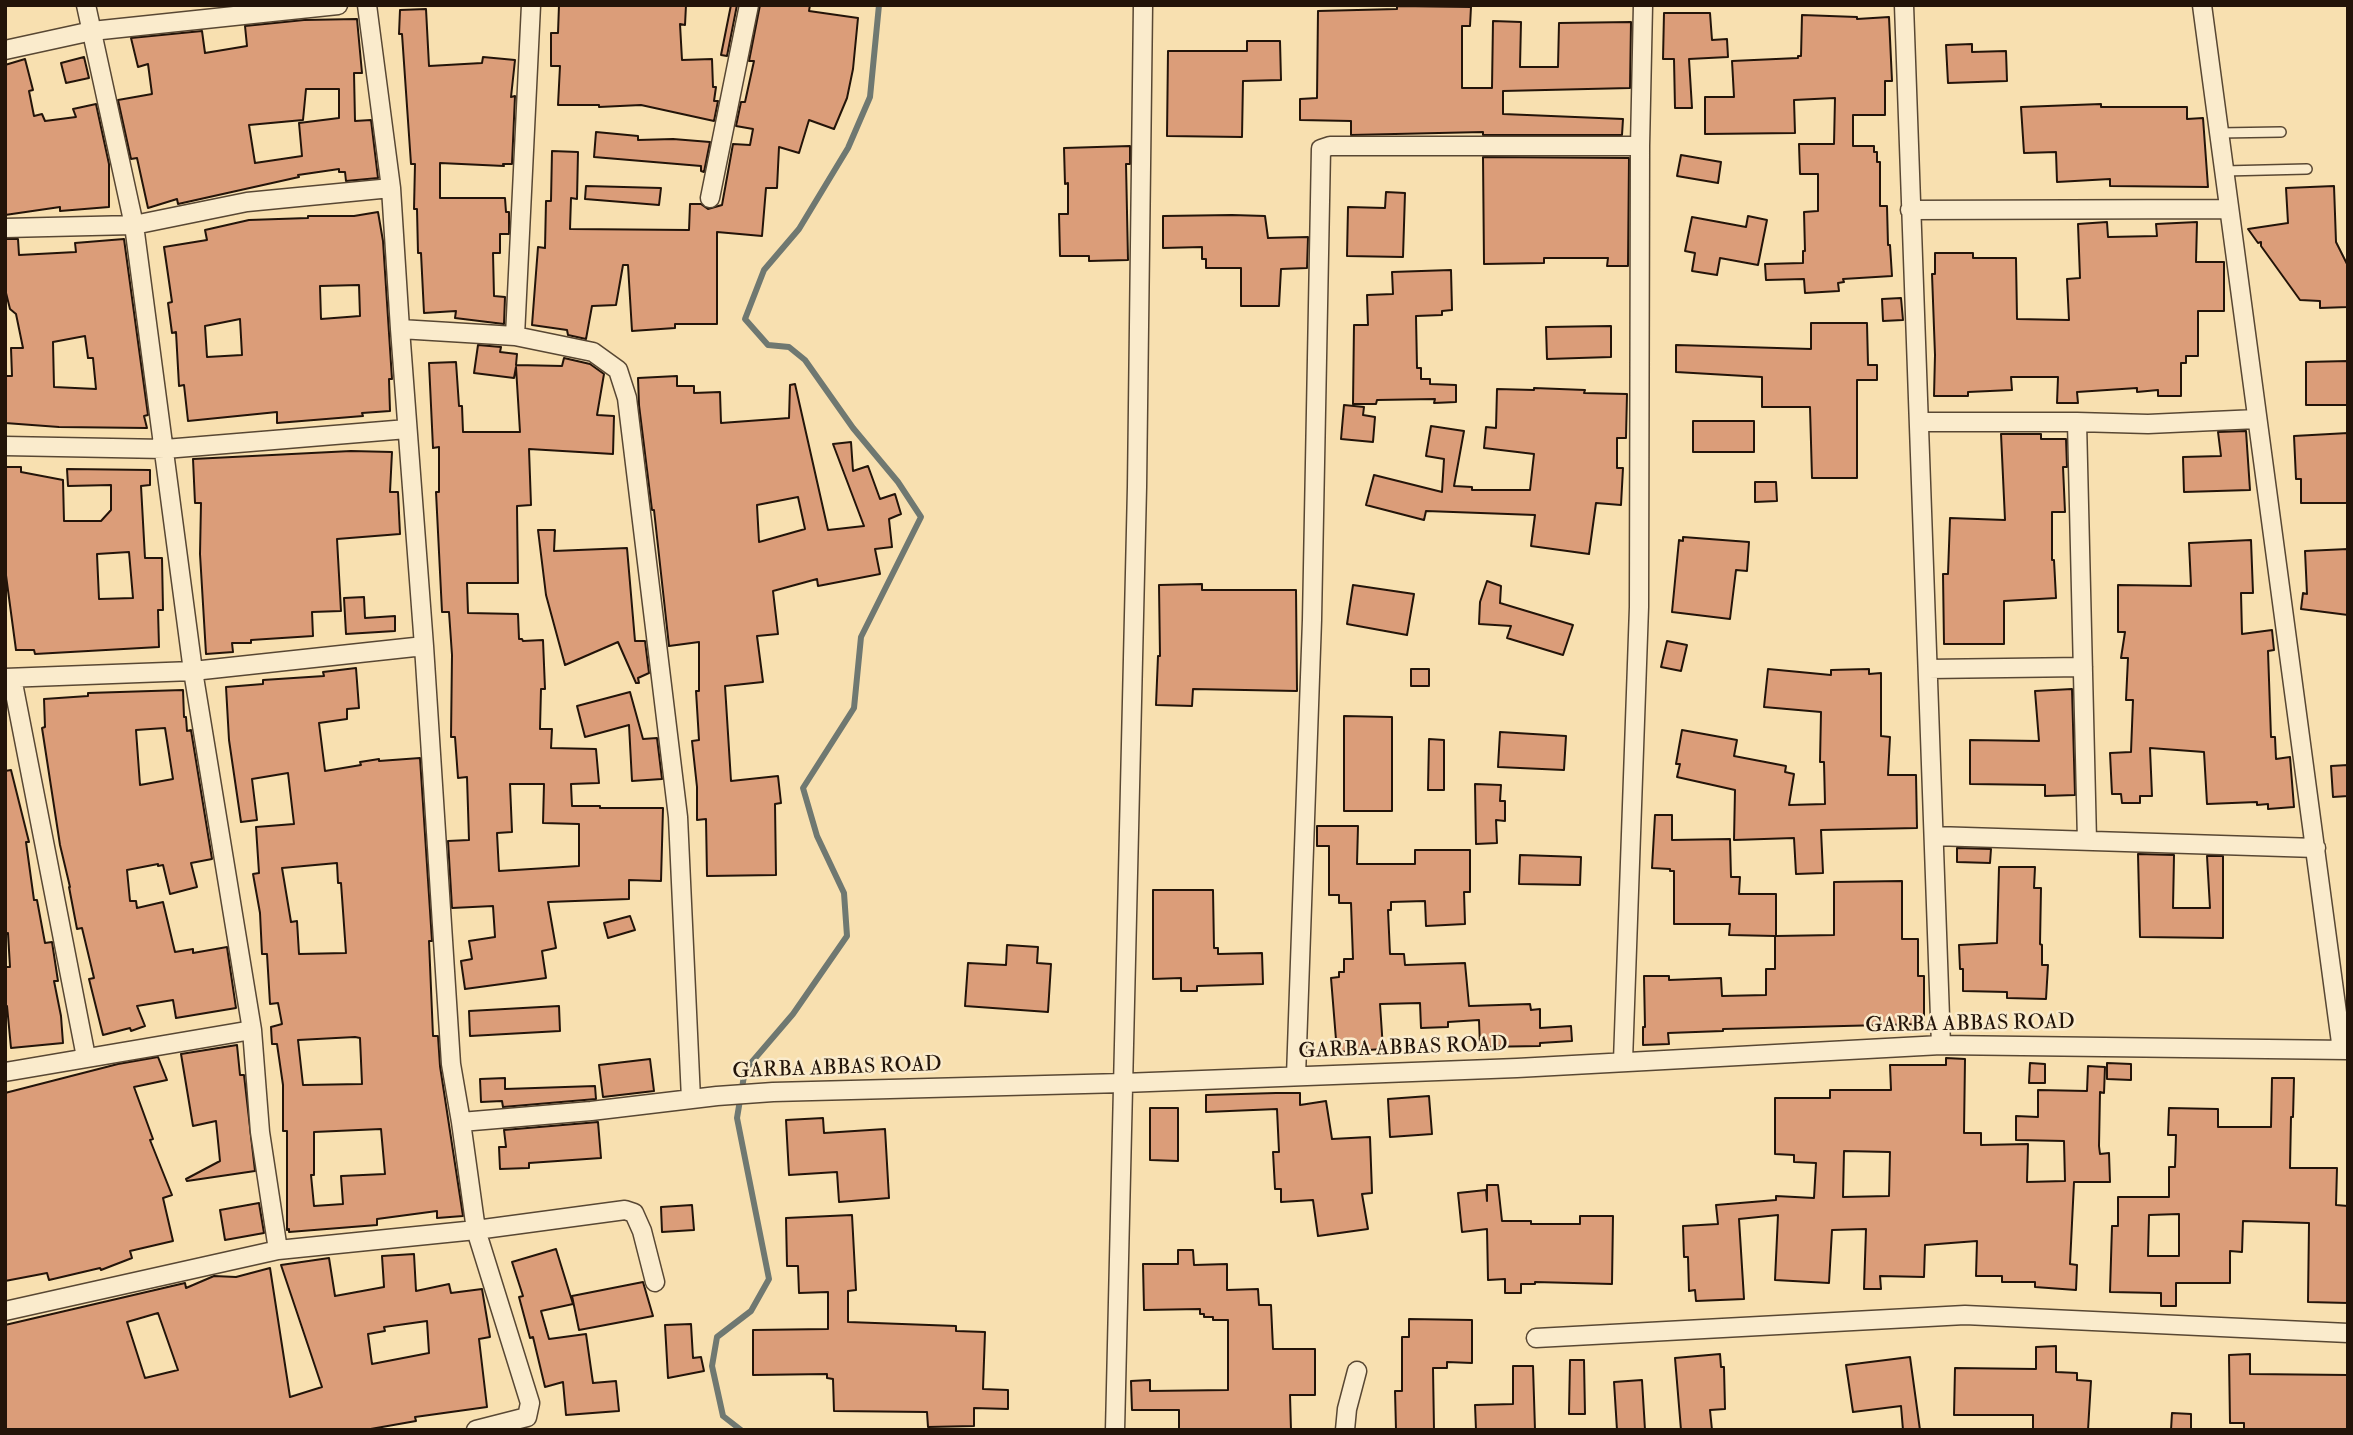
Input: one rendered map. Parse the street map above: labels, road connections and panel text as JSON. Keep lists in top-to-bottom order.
{
  "streets": {
    "street": ["GARBA ABBAS ROAD"]
  }
}
